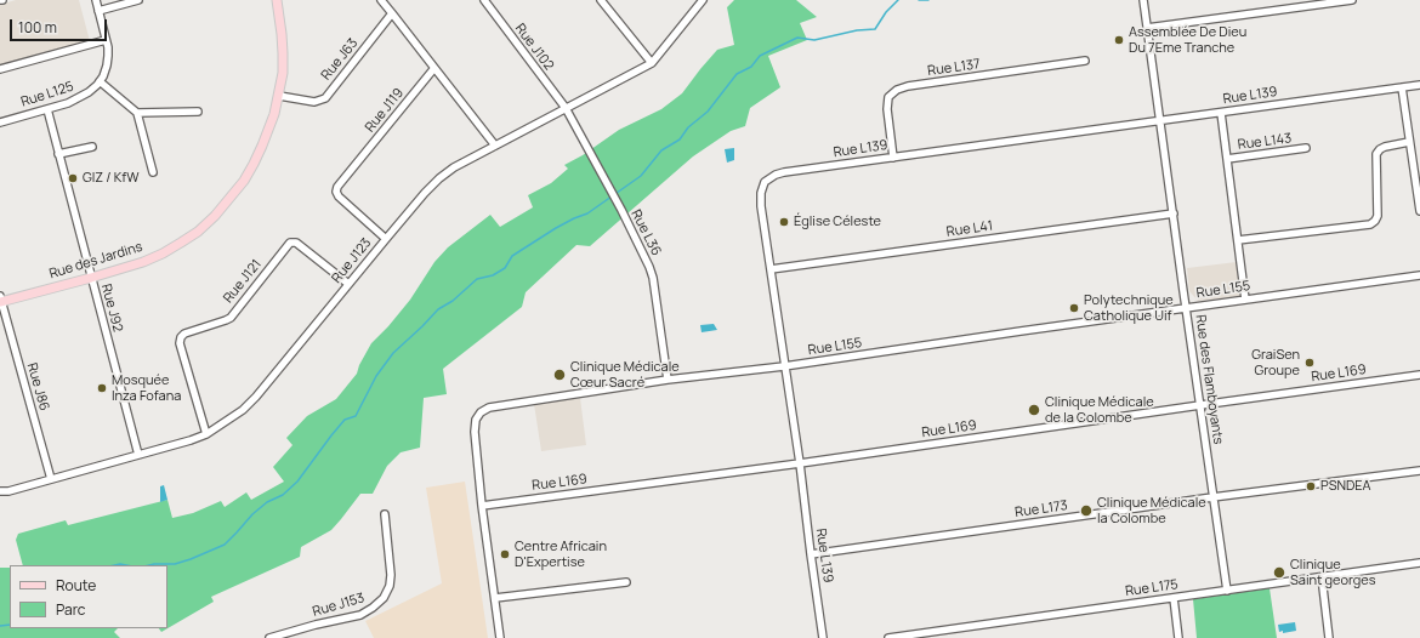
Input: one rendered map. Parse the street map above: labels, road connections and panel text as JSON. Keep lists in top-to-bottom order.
{
  "streets": {
    "main road": ["Rue des Jardins"],
    "street": [
      "Rue J102",
      "Rue J63",
      "Rue L137",
      "Rue L125",
      "Rue L139",
      "Rue J119",
      "Rue L143",
      "Rue L41",
      "Rue L36",
      "Rue J123",
      "Rue J121",
      "Rue L155",
      "Rue J92",
      "Rue L169",
      "Rue des Flamboyants",
      "Rue J86",
      "Rue L173",
      "Rue L175",
      "Rue J153"
    ]
  },
  "crossings": [
    ["Rue J102", "Rue L36"],
    ["Rue J102", "Rue J123"],
    ["Rue J63", "Rue des Jardins"],
    ["Rue L137", "Rue L139"],
    ["Rue L125", "Rue J92"],
    ["Rue L139", "Rue L41"],
    ["Rue L139", "Rue L155"],
    ["Rue L139", "Rue L169"],
    ["Rue L139", "Rue des Flamboyants"],
    ["Rue L139", "Rue L173"],
    ["Rue J119", "Rue J123"],
    ["Rue L41", "Rue des Flamboyants"],
    ["Rue L36", "Rue J123"],
    ["Rue L36", "Rue L155"],
    ["Rue des Jardins", "Rue J92"],
    ["Rue des Jardins", "Rue J86"],
    ["Rue J123", "Rue J121"],
    ["Rue J123", "Rue J92"],
    ["Rue J123", "Rue J86"],
    ["Rue L155", "Rue L169"],
    ["Rue L155", "Rue des Flamboyants"],
    ["Rue L169", "Rue des Flamboyants"],
    ["Rue des Flamboyants", "Rue L173"],
    ["Rue des Flamboyants", "Rue L175"]
  ],
  "places": [
    "Assemblée De Dieu Du 7Eme Tranche",
    "GIZ / KfW",
    "Église Céleste",
    "Polytechnique Catholique Uif",
    "GraiSen Groupe",
    "Clinique Médicale Cœur Sacré",
    "Mosquée Inza Fofana",
    "Clinique Médicale de la Colombe",
    "PSNDEA",
    "Clinique Médicale la Colombe",
    "Centre Africain D'Expertise",
    "Clinique Saint georges"
  ],
  "legend": ["Route", "Parc"],
  "scale_bar": "100 m"
}
